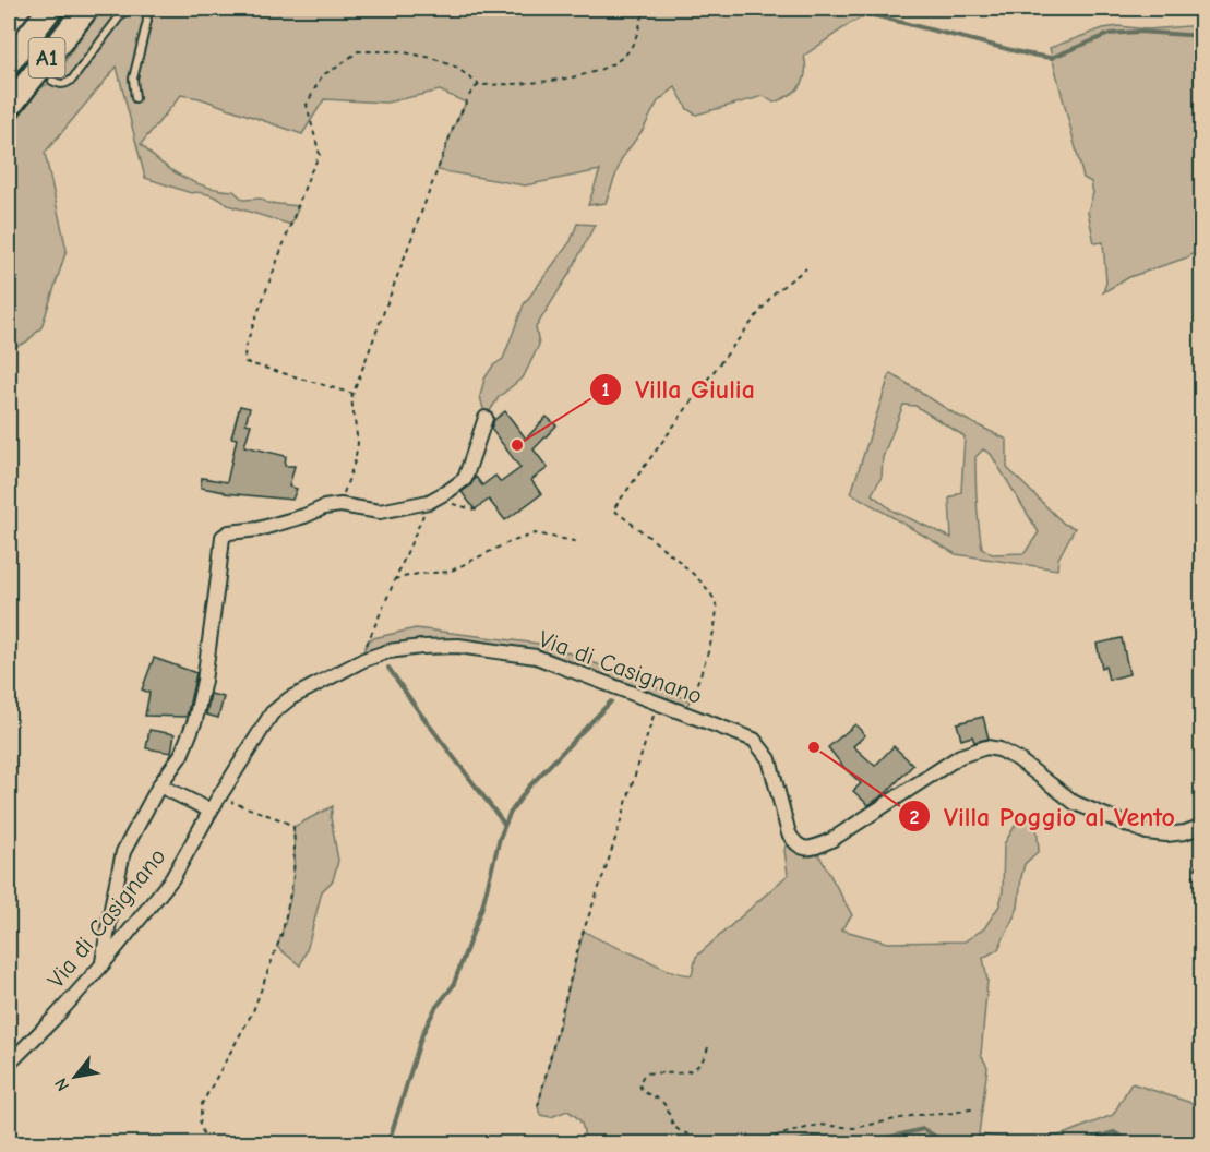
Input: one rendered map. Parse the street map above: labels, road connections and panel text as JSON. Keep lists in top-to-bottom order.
{
  "streets": {
    "highway": ["A1"],
    "street": ["Via di Casignano"]
  },
  "places": ["Villa Giulia", "Villa Poggio al Vento"],
  "north": "bottom left"
}
